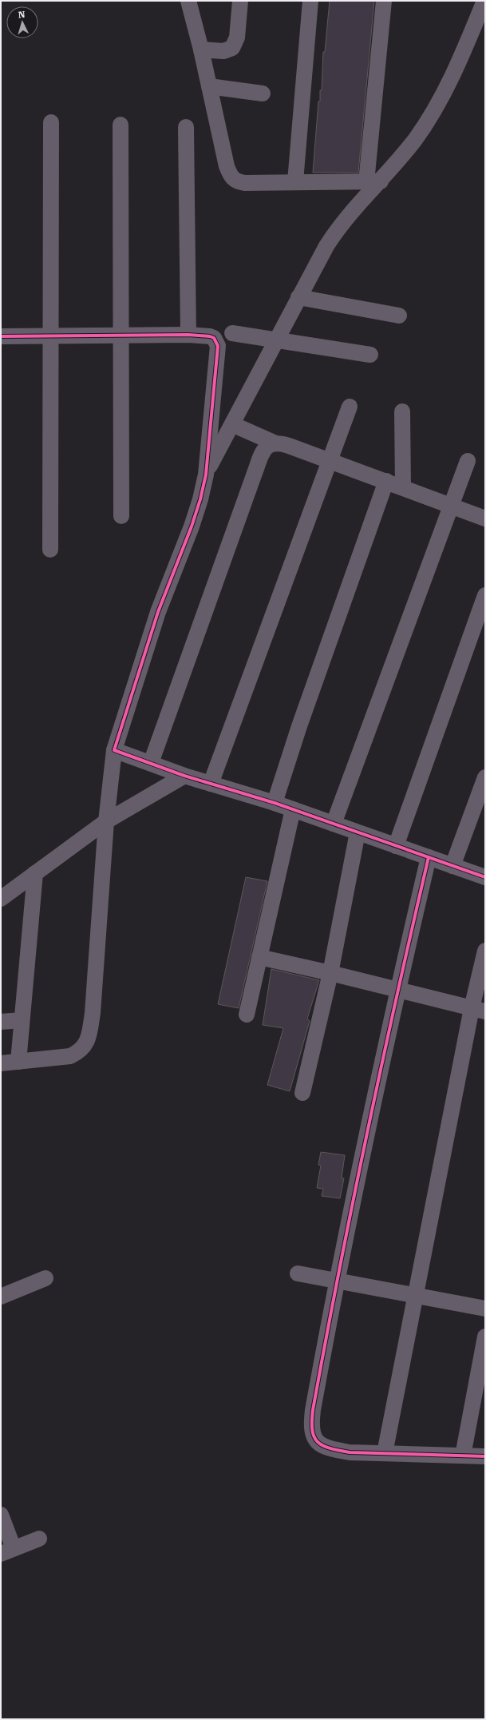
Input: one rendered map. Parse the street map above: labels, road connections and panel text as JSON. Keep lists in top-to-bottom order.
{
  "north": "top"
}
